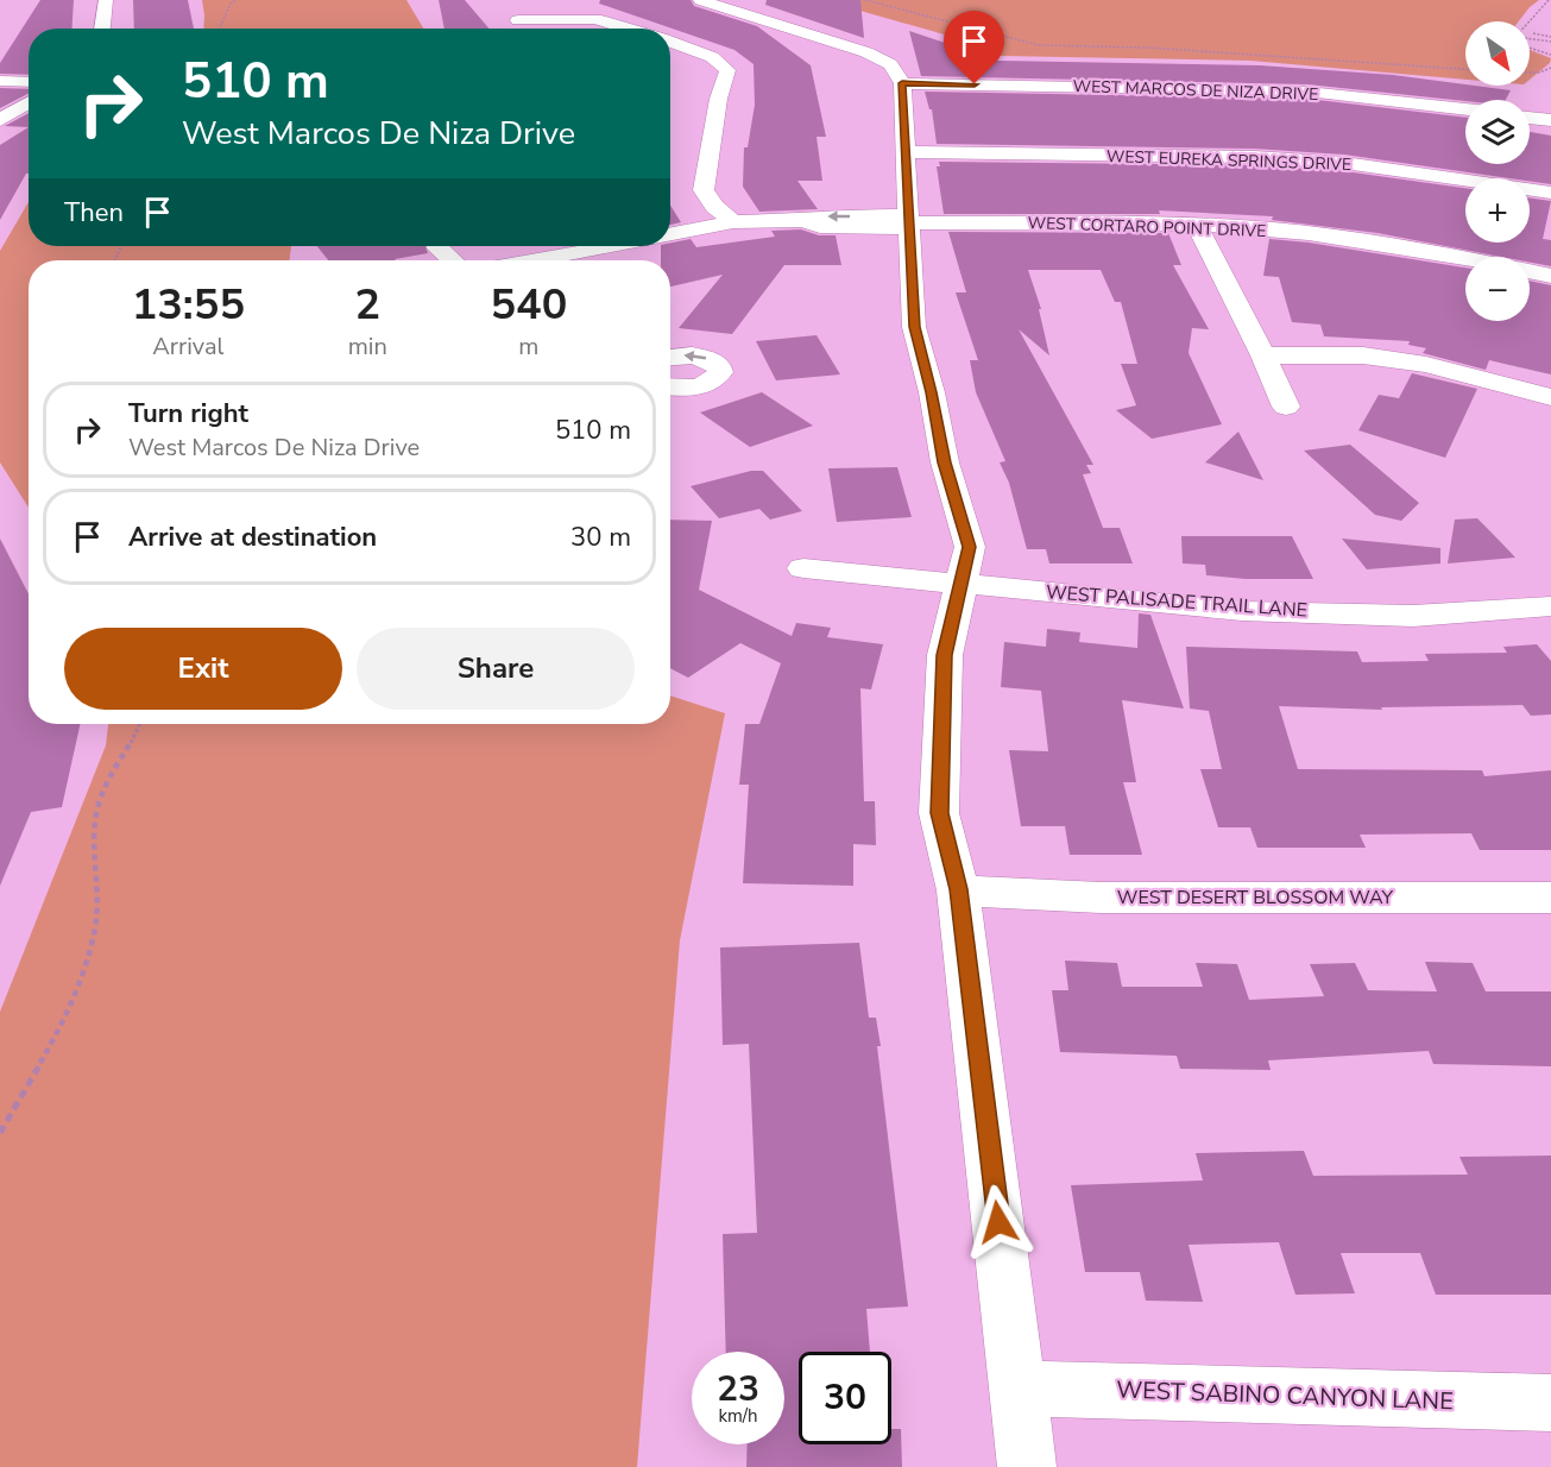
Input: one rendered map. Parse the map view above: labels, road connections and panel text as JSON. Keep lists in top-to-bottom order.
{
  "streets": {
    "street": [
      "WEST MARCOS DE NIZA DRIVE",
      "WEST EUREKA SPRINGS DRIVE",
      "WEST CORTARO POINT DRIVE",
      "WEST PALISADE TRAIL LANE",
      "WEST DESERT BLOSSOM WAY",
      "WEST SABINO CANYON LANE"
    ]
  },
  "north": "bottom right",
  "page": {
    "map_buttons": ["+", "−"],
    "turn": ["510 m", "West Marcos De Niza Drive"],
    "then": "Then",
    "eta": [
      "13:55",
      "Arrival",
      "2",
      "min",
      "540",
      "m"
    ],
    "list": [
      {
        "name": "Turn right",
        "note": "West Marcos De Niza Drive",
        "value": "510 m"
      },
      {
        "name": "Arrive at destination",
        "value": "30 m"
      }
    ],
    "buttons": ["Exit", "Share"],
    "speed": "23 km/h",
    "limit": "30"
  }
}
